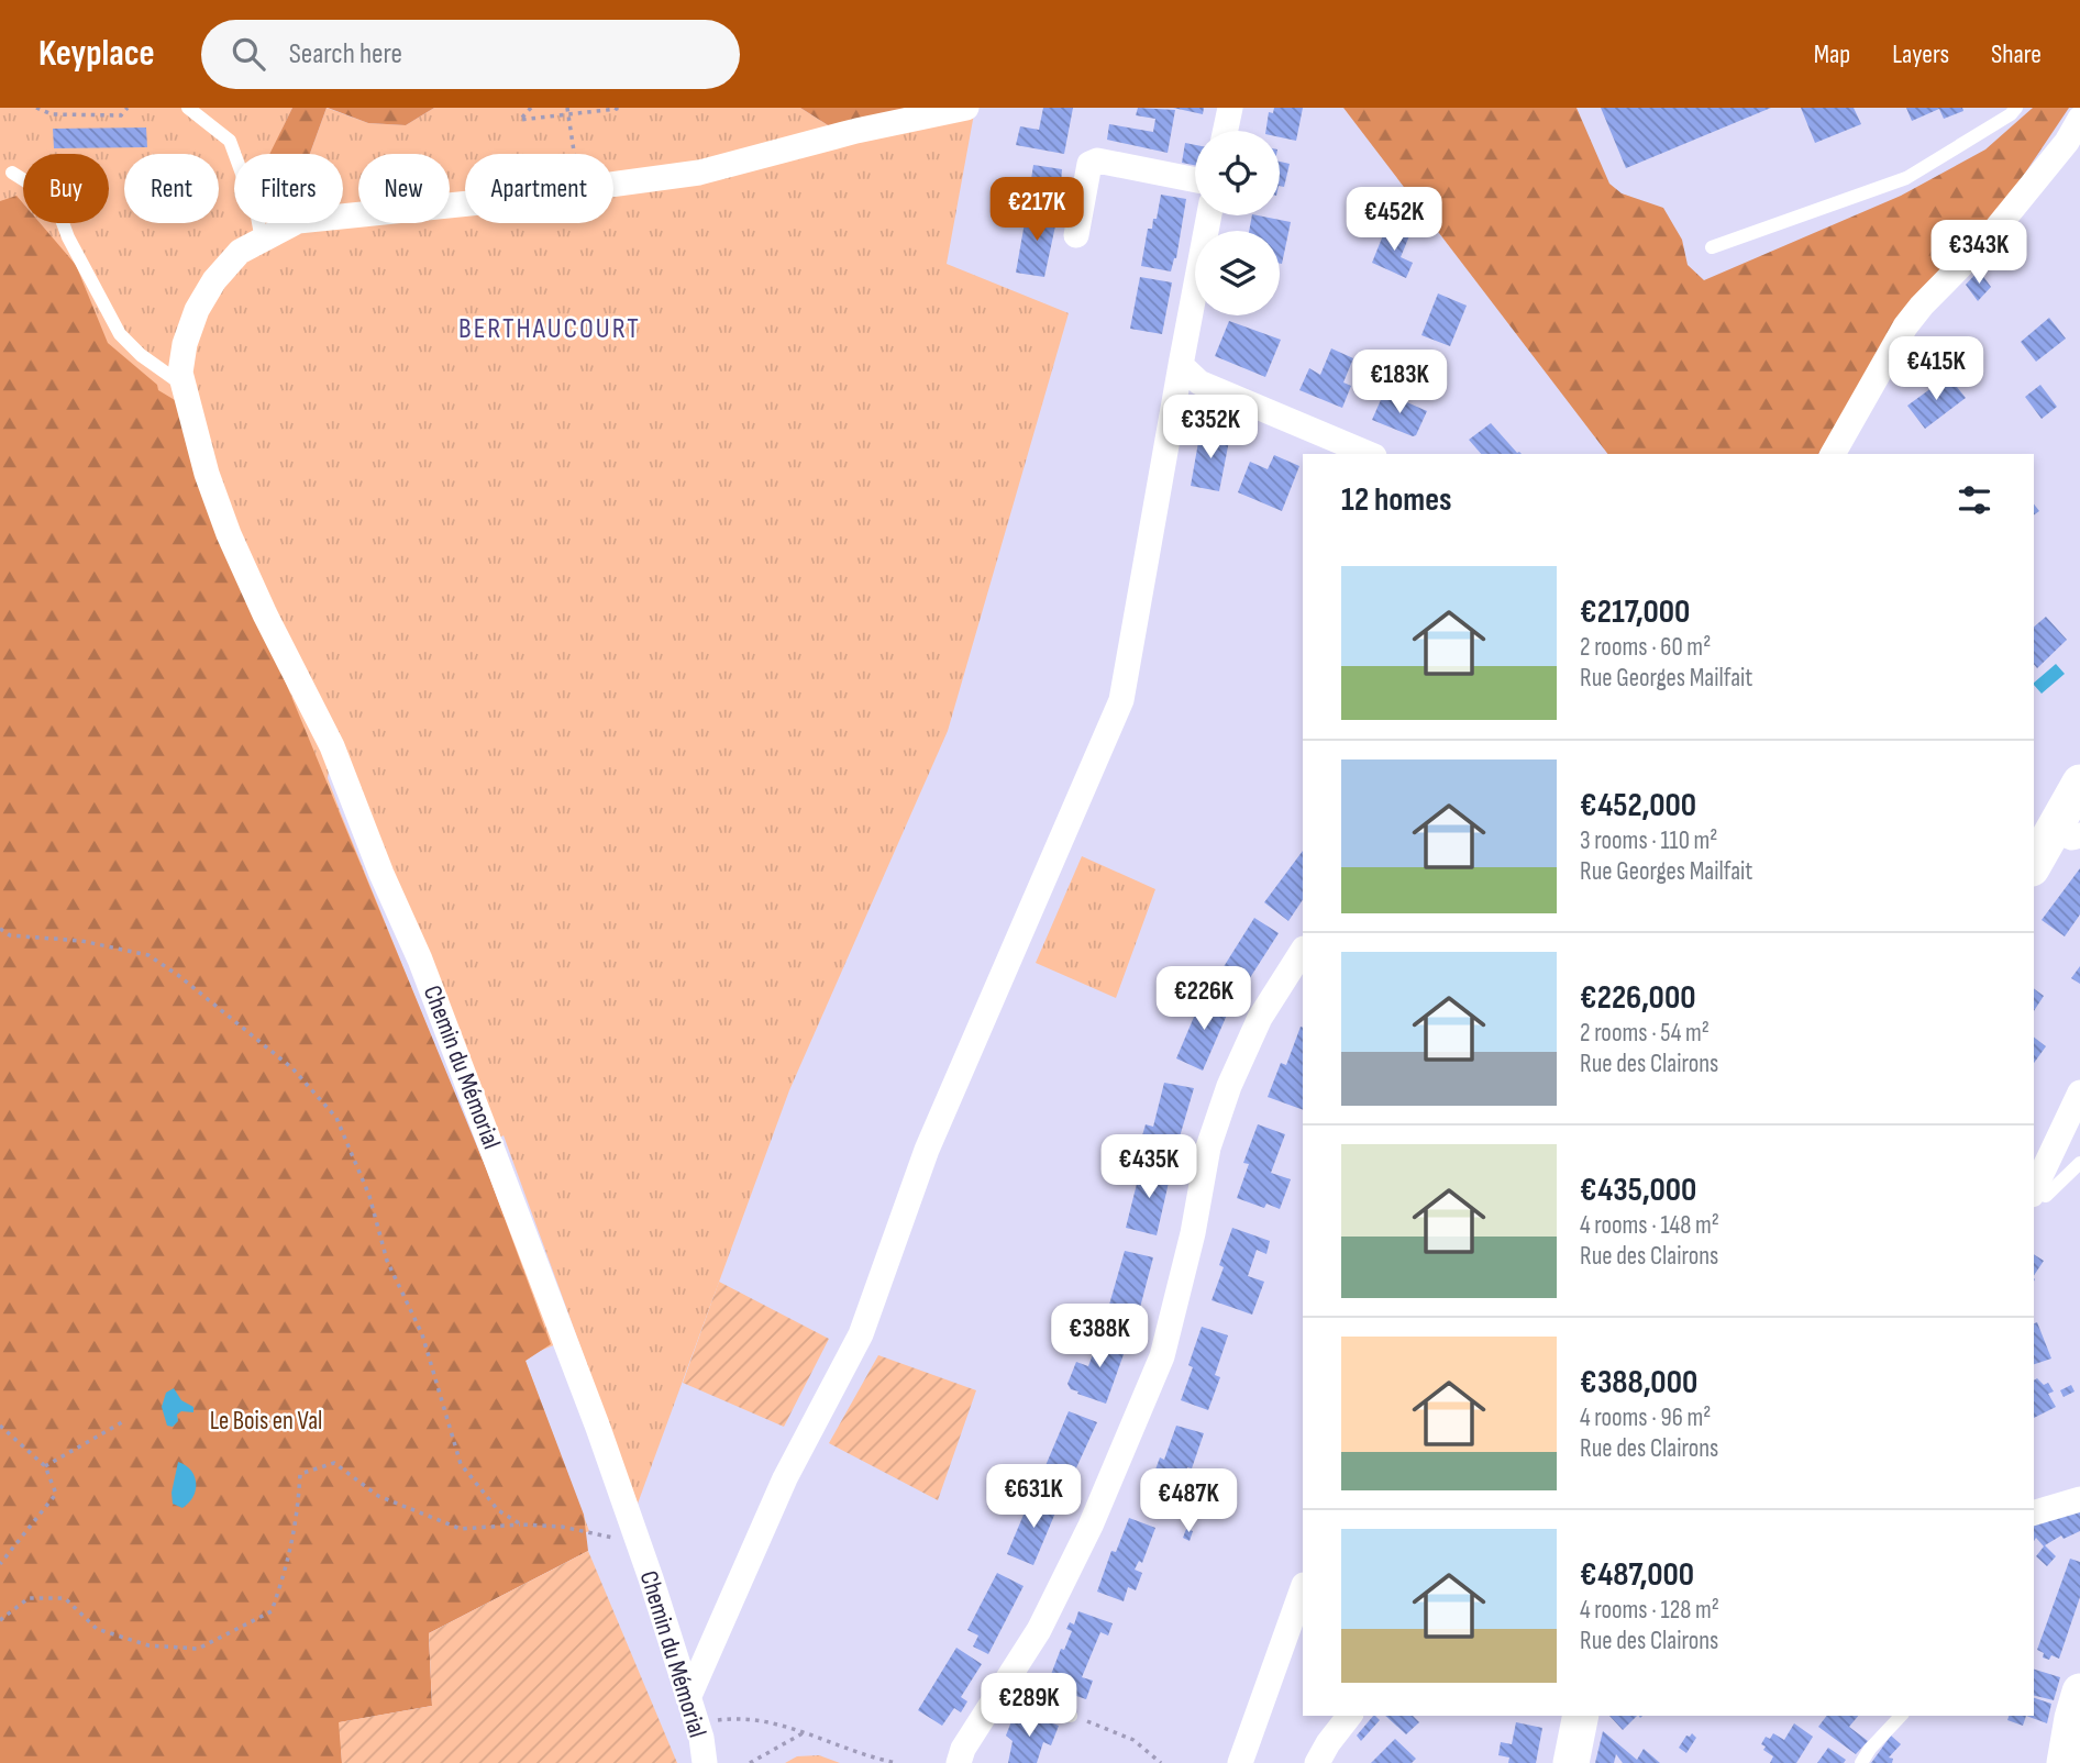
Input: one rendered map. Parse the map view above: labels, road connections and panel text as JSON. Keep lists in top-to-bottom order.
{
  "streets": {
    "street": ["Chemin du Mémorial"]
  },
  "districts": ["BERTHAUCOURT"],
  "parks": ["Le Bois en Val"],
  "page": {
    "header": "Keyplace",
    "search": "Search here",
    "nav": ["Map", "Layers", "Share"],
    "chip": [
      "Buy",
      "Rent",
      "Filters",
      "New",
      "Apartment"
    ],
    "price": [
      "€217K",
      "€452K",
      "€343K",
      "€415K",
      "€183K",
      "€352K",
      "€226K",
      "€435K",
      "€388K",
      "€631K",
      "€487K",
      "€289K"
    ],
    "heading": "12 homes",
    "list": [
      {
        "name": "€217,000",
        "note": "2 rooms · 60 m² · Rue Georges Mailfait"
      },
      {
        "name": "€452,000",
        "note": "3 rooms · 110 m² · Rue Georges Mailfait"
      },
      {
        "name": "€226,000",
        "note": "2 rooms · 54 m² · Rue des Clairons"
      },
      {
        "name": "€435,000",
        "note": "4 rooms · 148 m² · Rue des Clairons"
      },
      {
        "name": "€388,000",
        "note": "4 rooms · 96 m² · Rue des Clairons"
      },
      {
        "name": "€487,000",
        "note": "4 rooms · 128 m² · Rue des Clairons"
      }
    ]
  }
}
